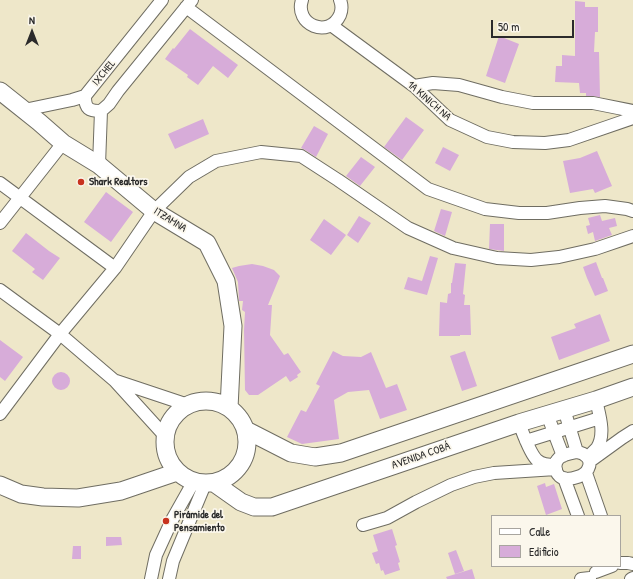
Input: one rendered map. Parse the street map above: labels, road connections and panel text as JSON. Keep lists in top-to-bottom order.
{
  "streets": {
    "street": [
      "IXCHEL",
      "1A KINICH NA",
      "ITZAMNA",
      "AVENIDA COBÁ"
    ]
  },
  "crossings": [
    ["IXCHEL", "ITZAMNA"],
    ["ITZAMNA", "AVENIDA COBÁ"]
  ],
  "places": ["Shark Realtors", "Pirámide del Pensamiento"],
  "legend": ["Calle", "Edificio"],
  "scale_bar": "50 m",
  "north": "top"
}
